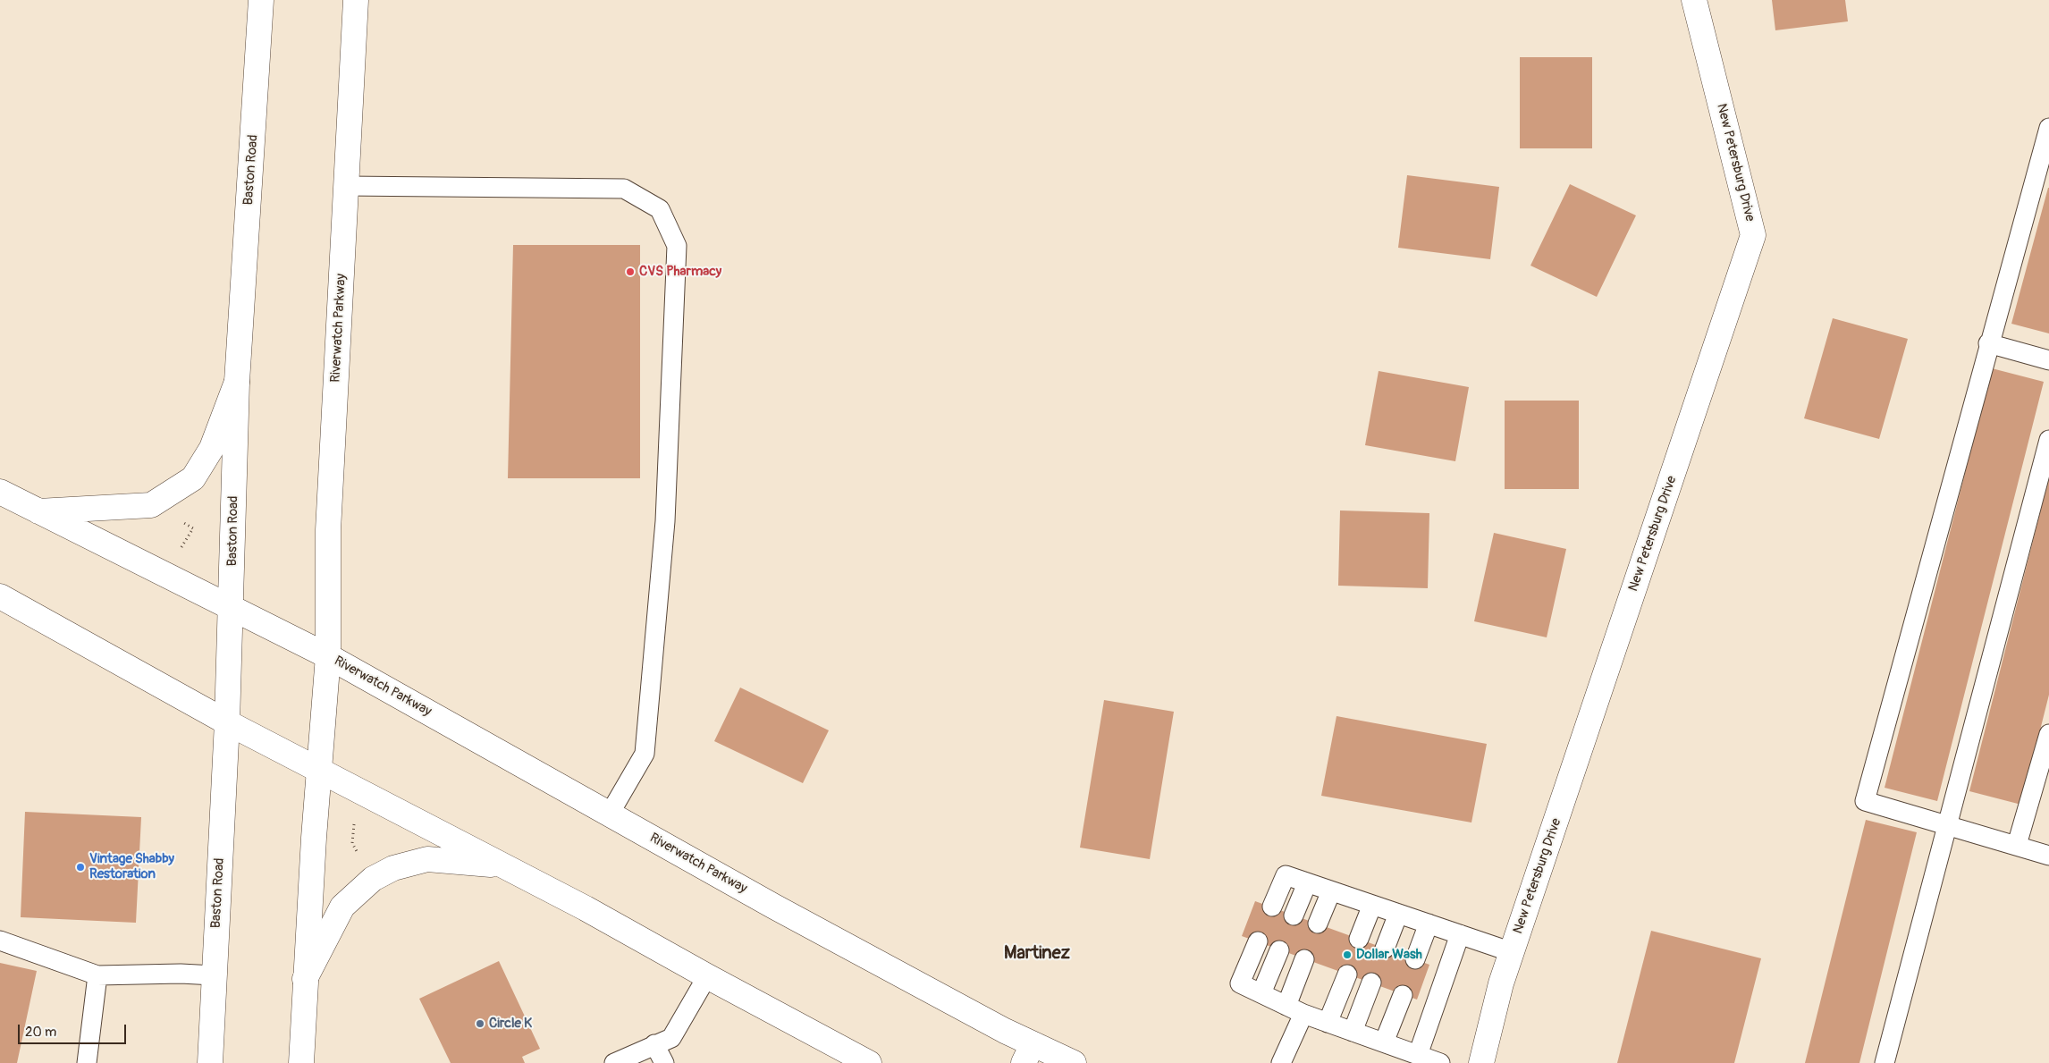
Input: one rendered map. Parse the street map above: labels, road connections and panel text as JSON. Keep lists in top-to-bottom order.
{
  "streets": {
    "main road": ["New Petersburg Drive", "Baston Road", "Riverwatch Parkway"]
  },
  "crossings": [
    ["Baston Road", "Riverwatch Parkway"]
  ],
  "districts": ["Martinez"],
  "places": [
    "CVS Pharmacy",
    "Vintage Shabby Restoration",
    "Dollar Wash",
    "Circle K"
  ],
  "scale_bar": "20 m"
}
